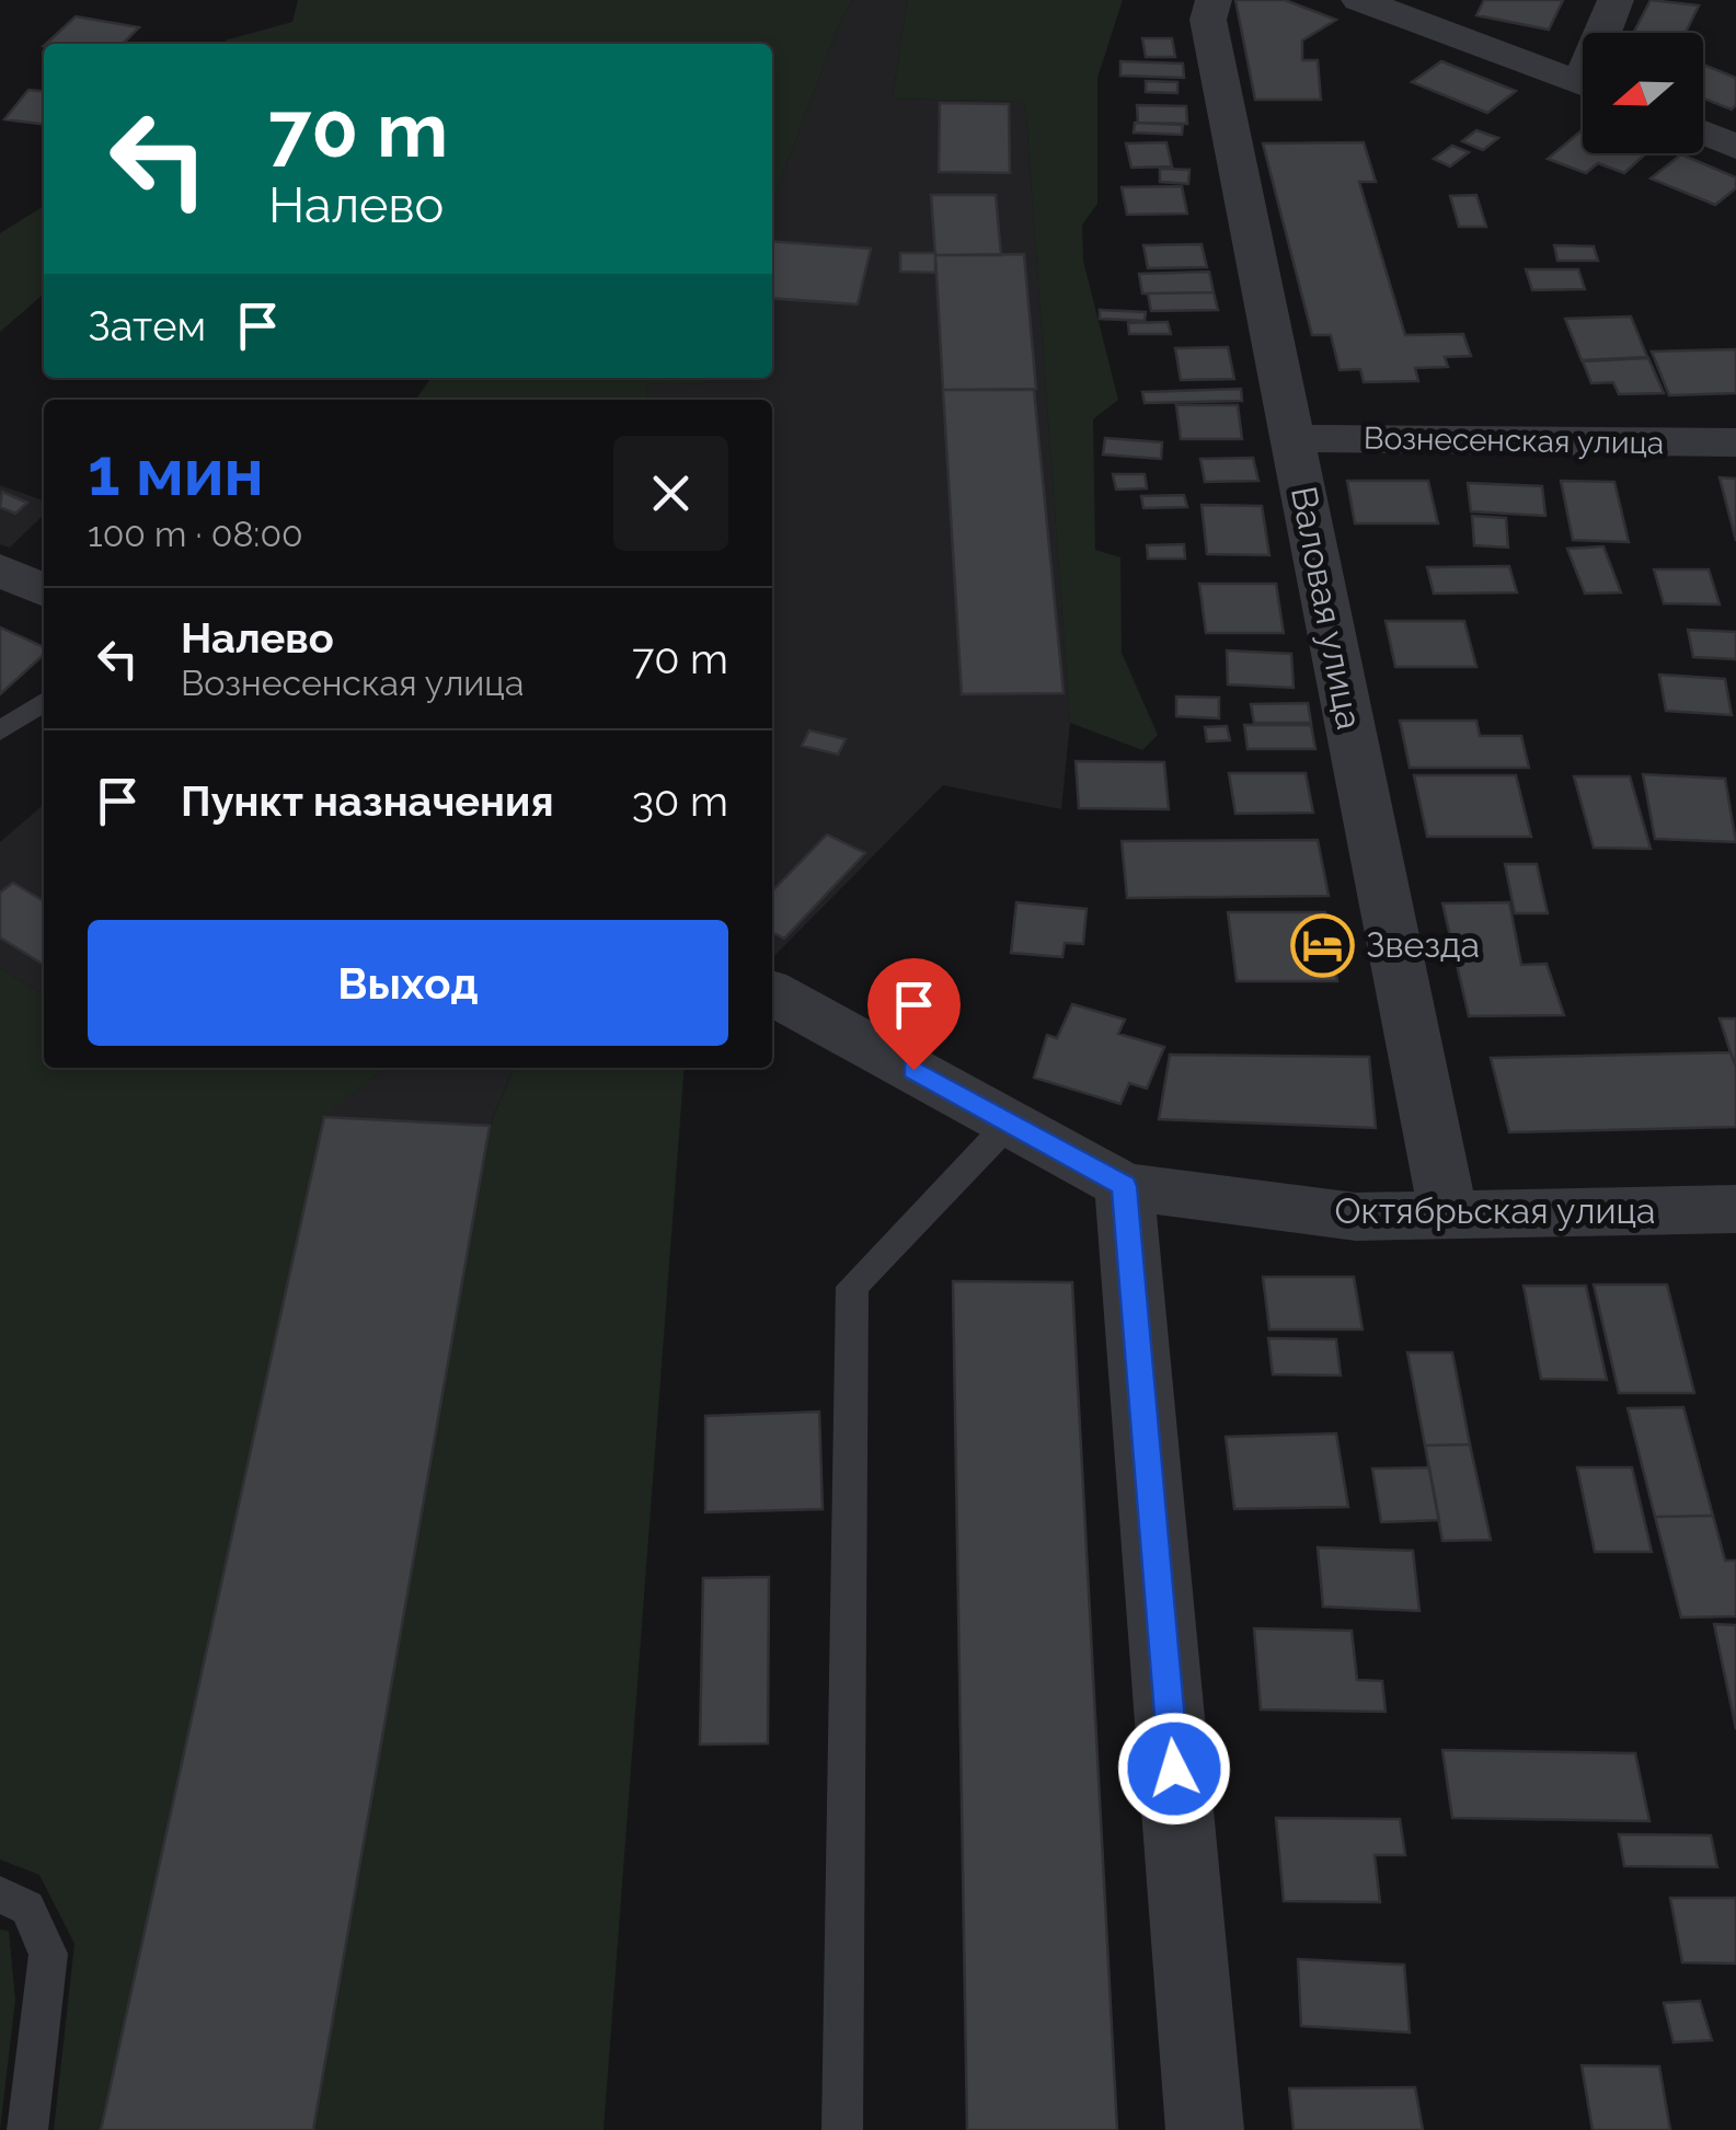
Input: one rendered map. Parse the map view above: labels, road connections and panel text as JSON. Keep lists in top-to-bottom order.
{
  "streets": {
    "street": ["Вознесенская улица", "Валовая улица", "Октябрьская улица"]
  },
  "crossings": [
    ["Вознесенская улица", "Валовая улица"],
    ["Валовая улица", "Октябрьская улица"]
  ],
  "places": {
    "hotel": ["Звезда"]
  },
  "north": "left",
  "page": {
    "turn": ["70 m", "Налево"],
    "then": "Затем",
    "heading": ["1 мин", "100 m · 08:00"],
    "list": [
      {
        "name": "Налево",
        "note": "Вознесенская улица",
        "value": "70 m"
      },
      {
        "name": "Пункт назначения",
        "value": "30 m"
      }
    ],
    "buttons": "Выход"
  }
}
